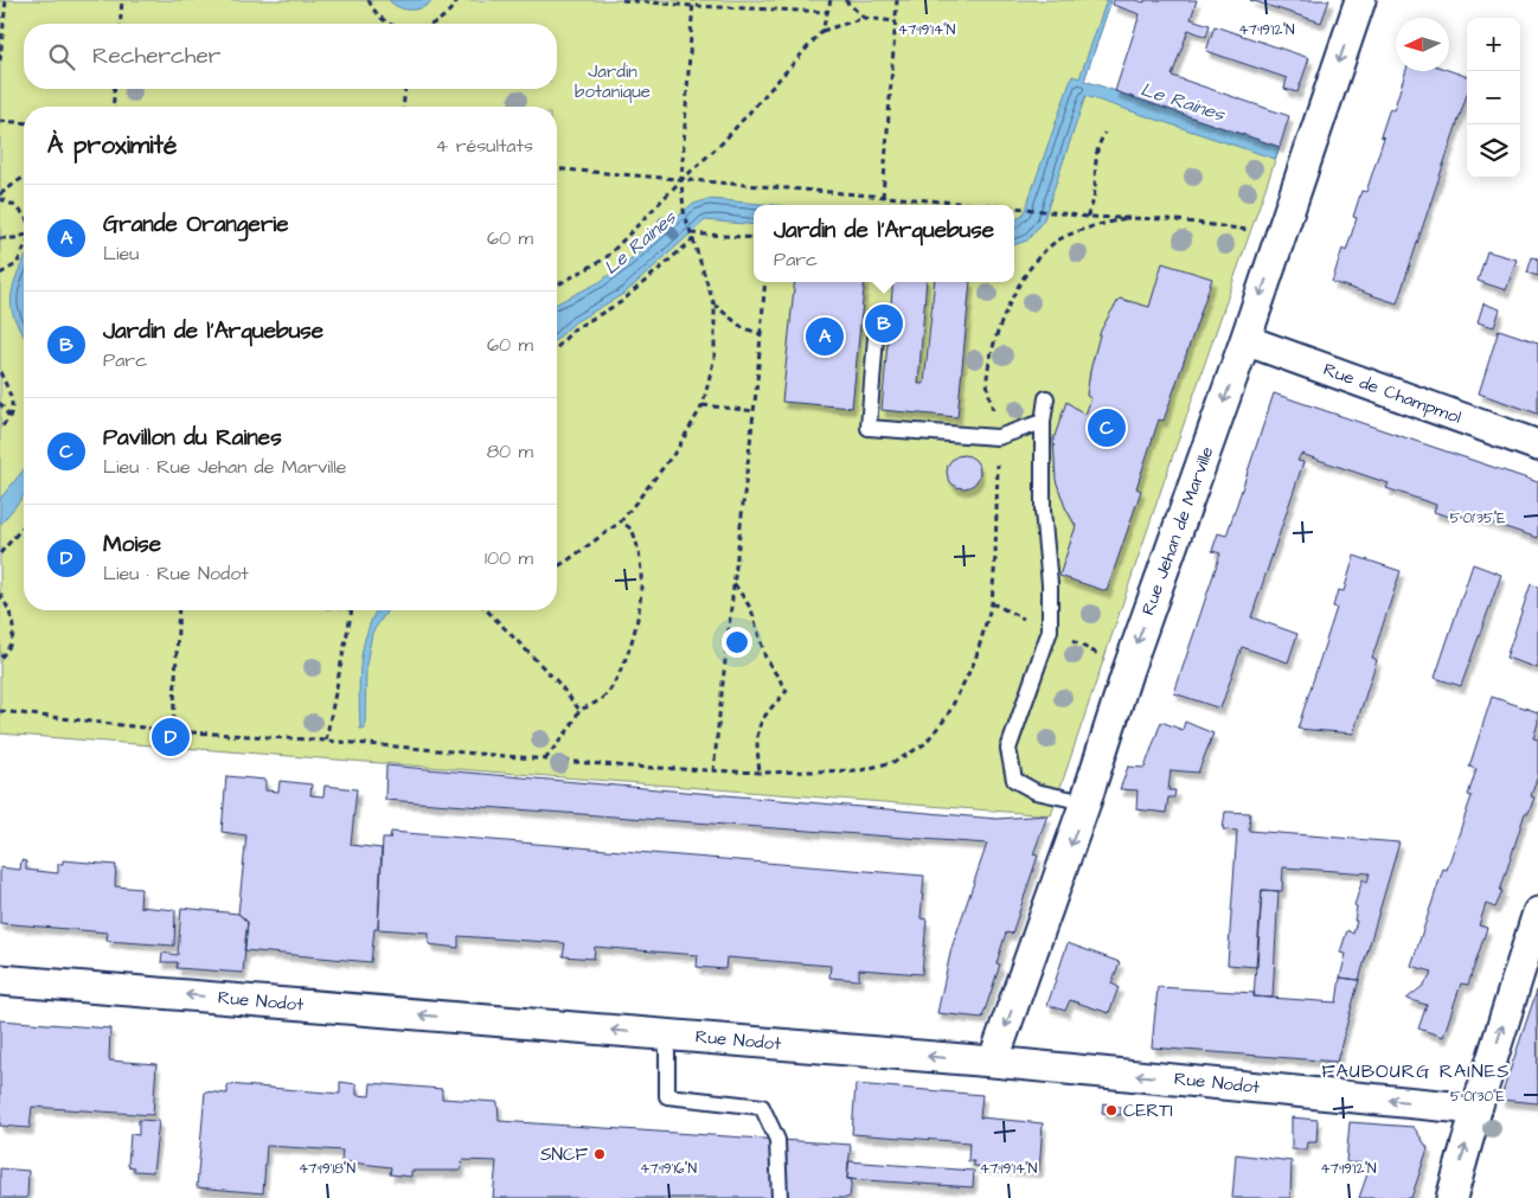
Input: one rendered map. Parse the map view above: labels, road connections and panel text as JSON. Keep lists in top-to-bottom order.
{
  "streets": {
    "street": ["Rue de Champmol", "Rue Jehan de Marville", "Rue Nodot"]
  },
  "crossings": [
    ["Rue de Champmol", "Rue Jehan de Marville"],
    ["Rue Jehan de Marville", "Rue Nodot"]
  ],
  "one_way": ["Rue Jehan de Marville", "Rue Nodot"],
  "districts": ["FAUBOURG RAINES"],
  "water": ["Le Raines"],
  "parks": ["Jardin botanique"],
  "places": ["CERTI", "SNCF"],
  "north": "left",
  "page": {
    "map_buttons": ["+", "−"],
    "search": "Rechercher",
    "heading": ["À proximité", "4 résultats"],
    "list": [
      {
        "mark": "A",
        "name": "Grande Orangerie",
        "note": "Lieu",
        "value": "60 m"
      },
      {
        "mark": "B",
        "name": "Jardin de l'Arquebuse",
        "note": "Parc",
        "value": "60 m"
      },
      {
        "mark": "C",
        "name": "Pavillon du Raines",
        "note": "Lieu · Rue Jehan de Marville",
        "value": "80 m"
      },
      {
        "mark": "D",
        "name": "Moise",
        "note": "Lieu · Rue Nodot",
        "value": "100 m"
      }
    ],
    "popup": ["Jardin de l'Arquebuse", "Parc"],
    "pins": [
      "B",
      "A",
      "C",
      "D"
    ]
  },
  "coordinates": [
    "47°19'14\"N",
    "47°19'12\"N",
    "5°01'35\"E",
    "5°01'30\"E",
    "47°19'18\"N",
    "47°19'16\"N"
  ]
}
